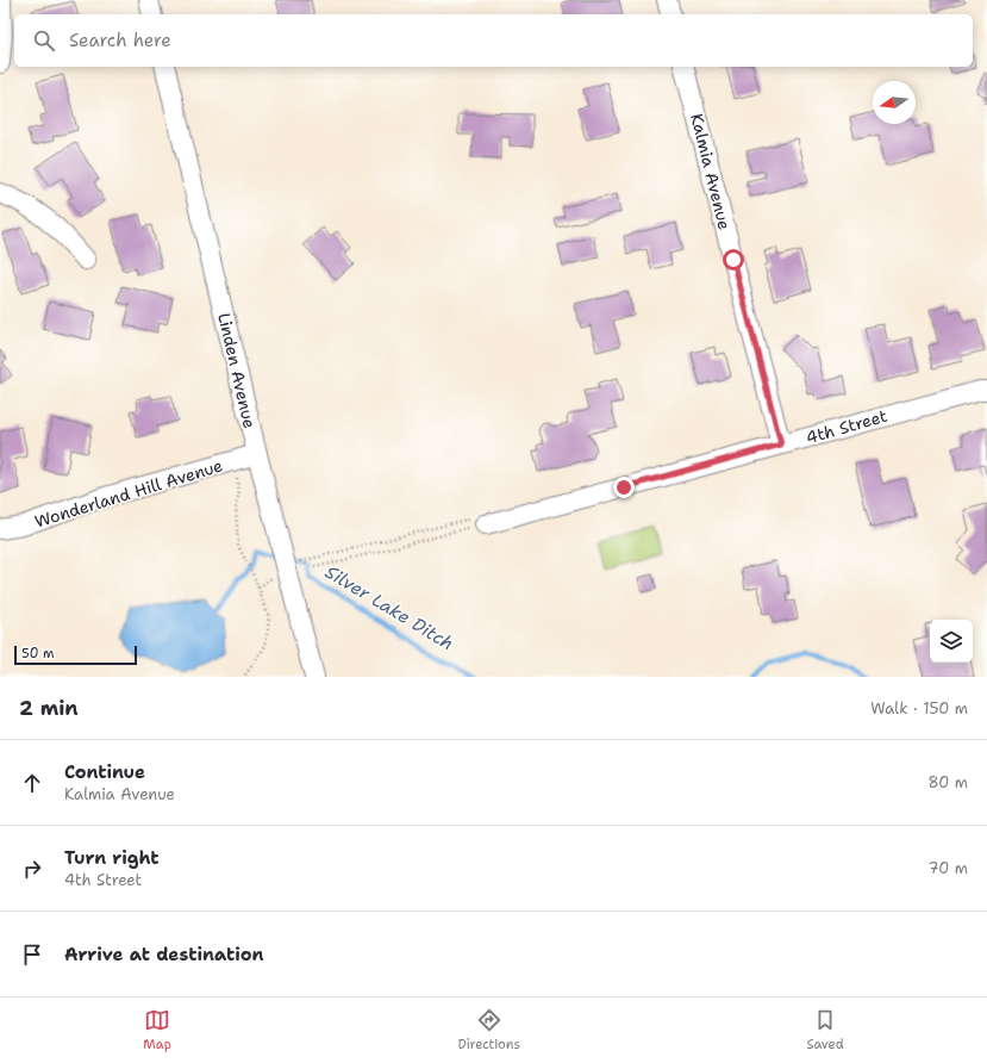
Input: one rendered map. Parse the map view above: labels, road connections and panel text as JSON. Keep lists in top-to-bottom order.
{
  "streets": {
    "street": [
      "Kalmia Avenue",
      "Linden Avenue",
      "4th Street",
      "Wonderland Hill Avenue"
    ]
  },
  "crossings": [
    ["Kalmia Avenue", "4th Street"],
    ["Linden Avenue", "Wonderland Hill Avenue"]
  ],
  "water": ["Silver Lake Ditch"],
  "scale_bar": "50 m",
  "north": "left",
  "page": {
    "search": "Search here",
    "scale": "50 m",
    "heading": ["2 min", "Walk · 150 m"],
    "list": [
      ["Continue", "Kalmia Avenue", "80 m"],
      ["Turn right", "4th Street", "70 m"],
      "Arrive at destination"
    ],
    "nav": ["Map", "Directions", "Saved"]
  }
}
